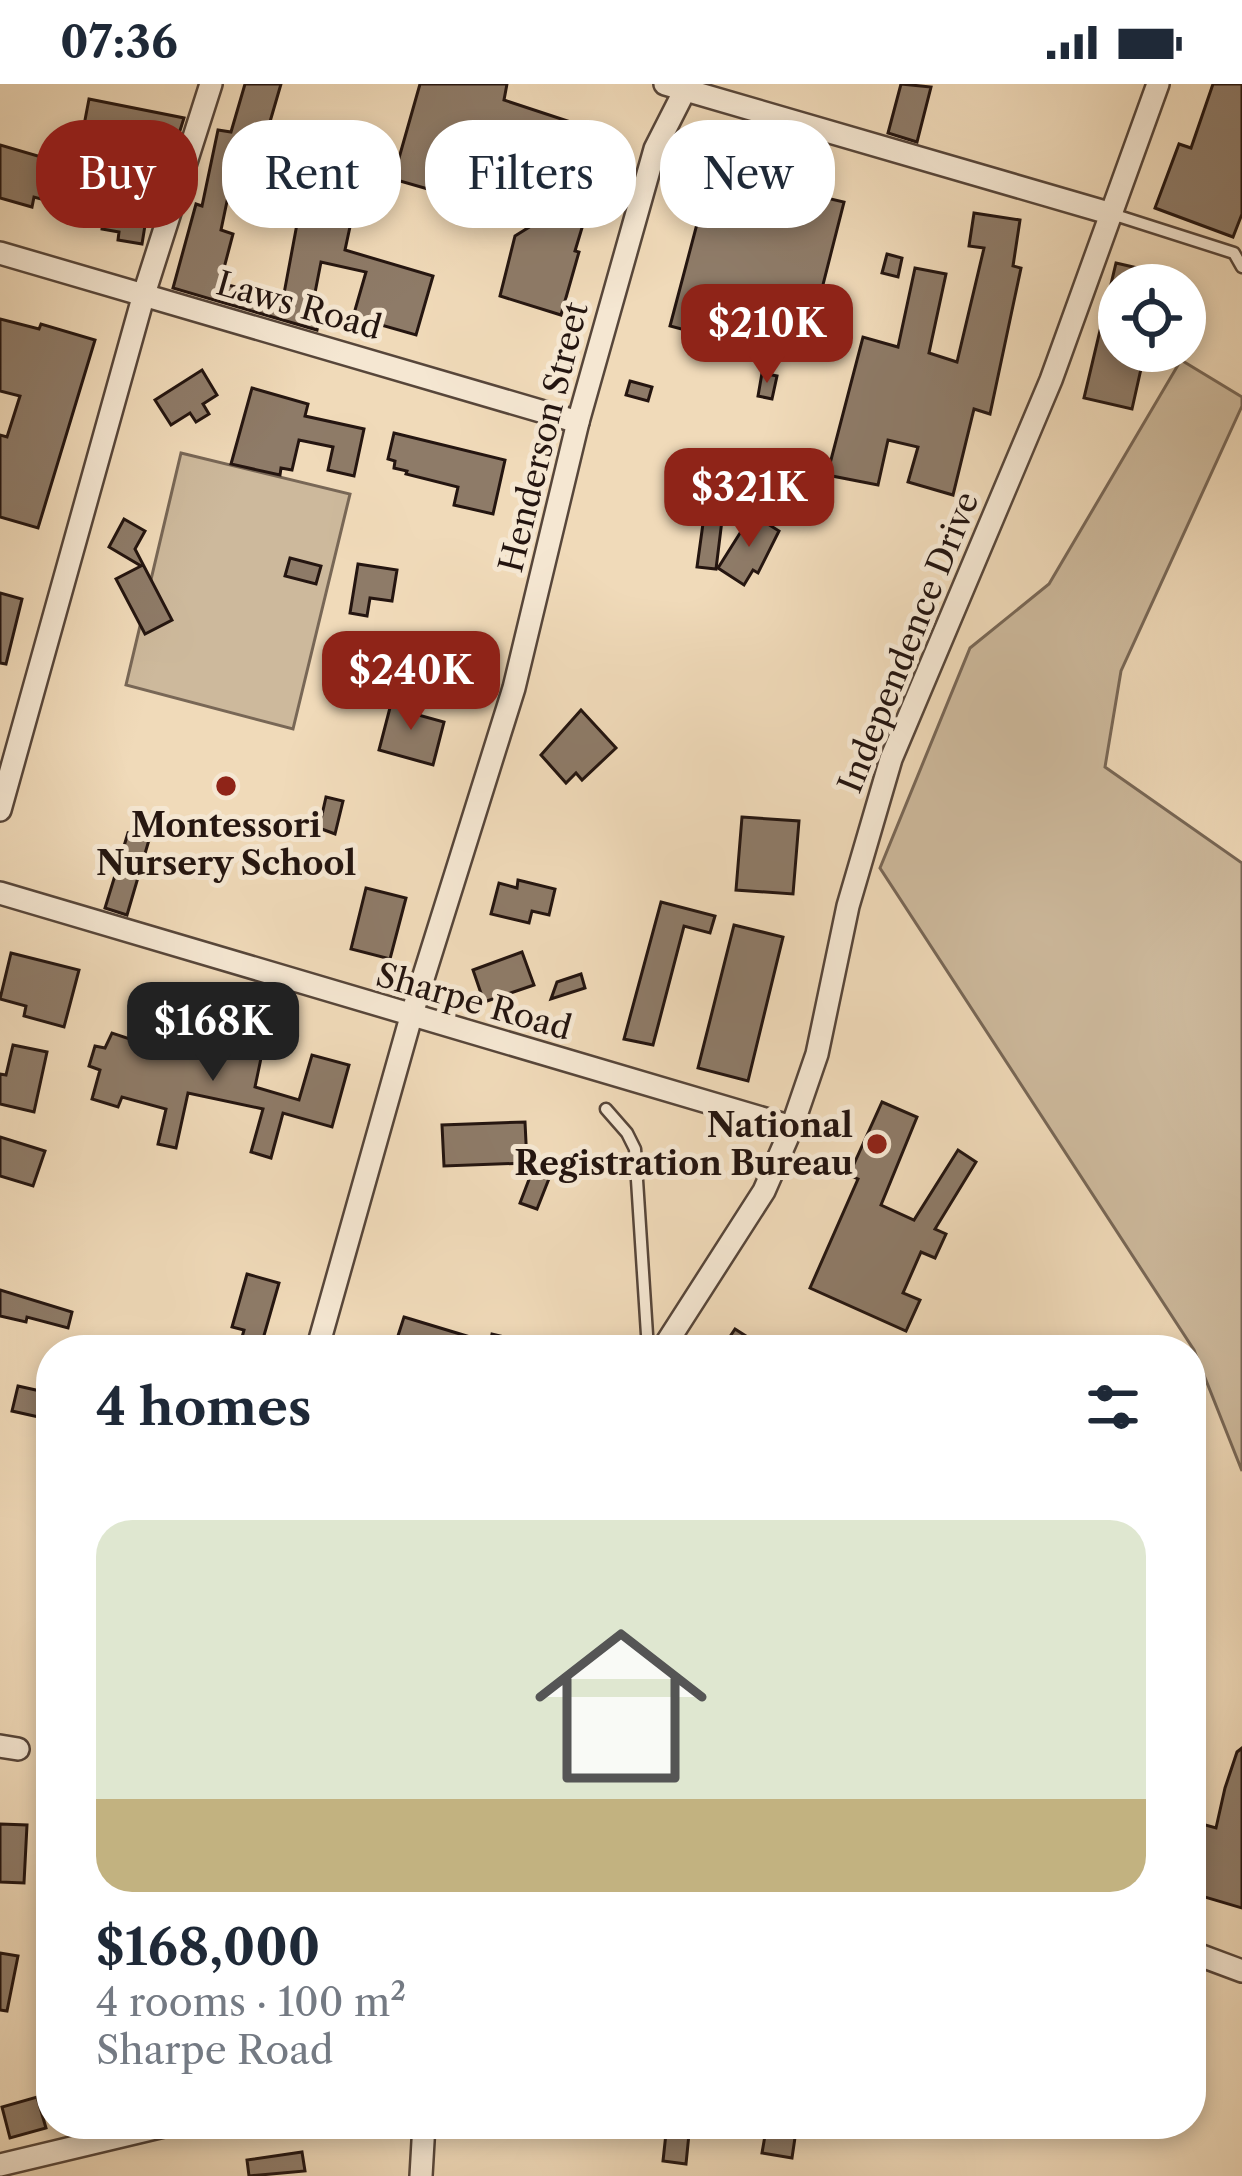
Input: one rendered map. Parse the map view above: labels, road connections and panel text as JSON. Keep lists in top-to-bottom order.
{
  "streets": {
    "street": [
      "Laws Road",
      "Henderson Street",
      "Independence Drive",
      "Sharpe Road"
    ]
  },
  "crossings": [
    ["Laws Road", "Henderson Street"],
    ["Henderson Street", "Sharpe Road"],
    ["Independence Drive", "Sharpe Road"]
  ],
  "places": ["Montessori Nursery School", "National Registration Bureau"],
  "page": {
    "status": "07:36",
    "chip": [
      "Buy",
      "Rent",
      "Filters",
      "New"
    ],
    "price": [
      "$210K",
      "$321K",
      "$240K",
      "$168K"
    ],
    "heading": "4 homes",
    "list": [
      {
        "name": "$168,000",
        "note": "4 rooms · 100 m² · Sharpe Road"
      }
    ]
  }
}
